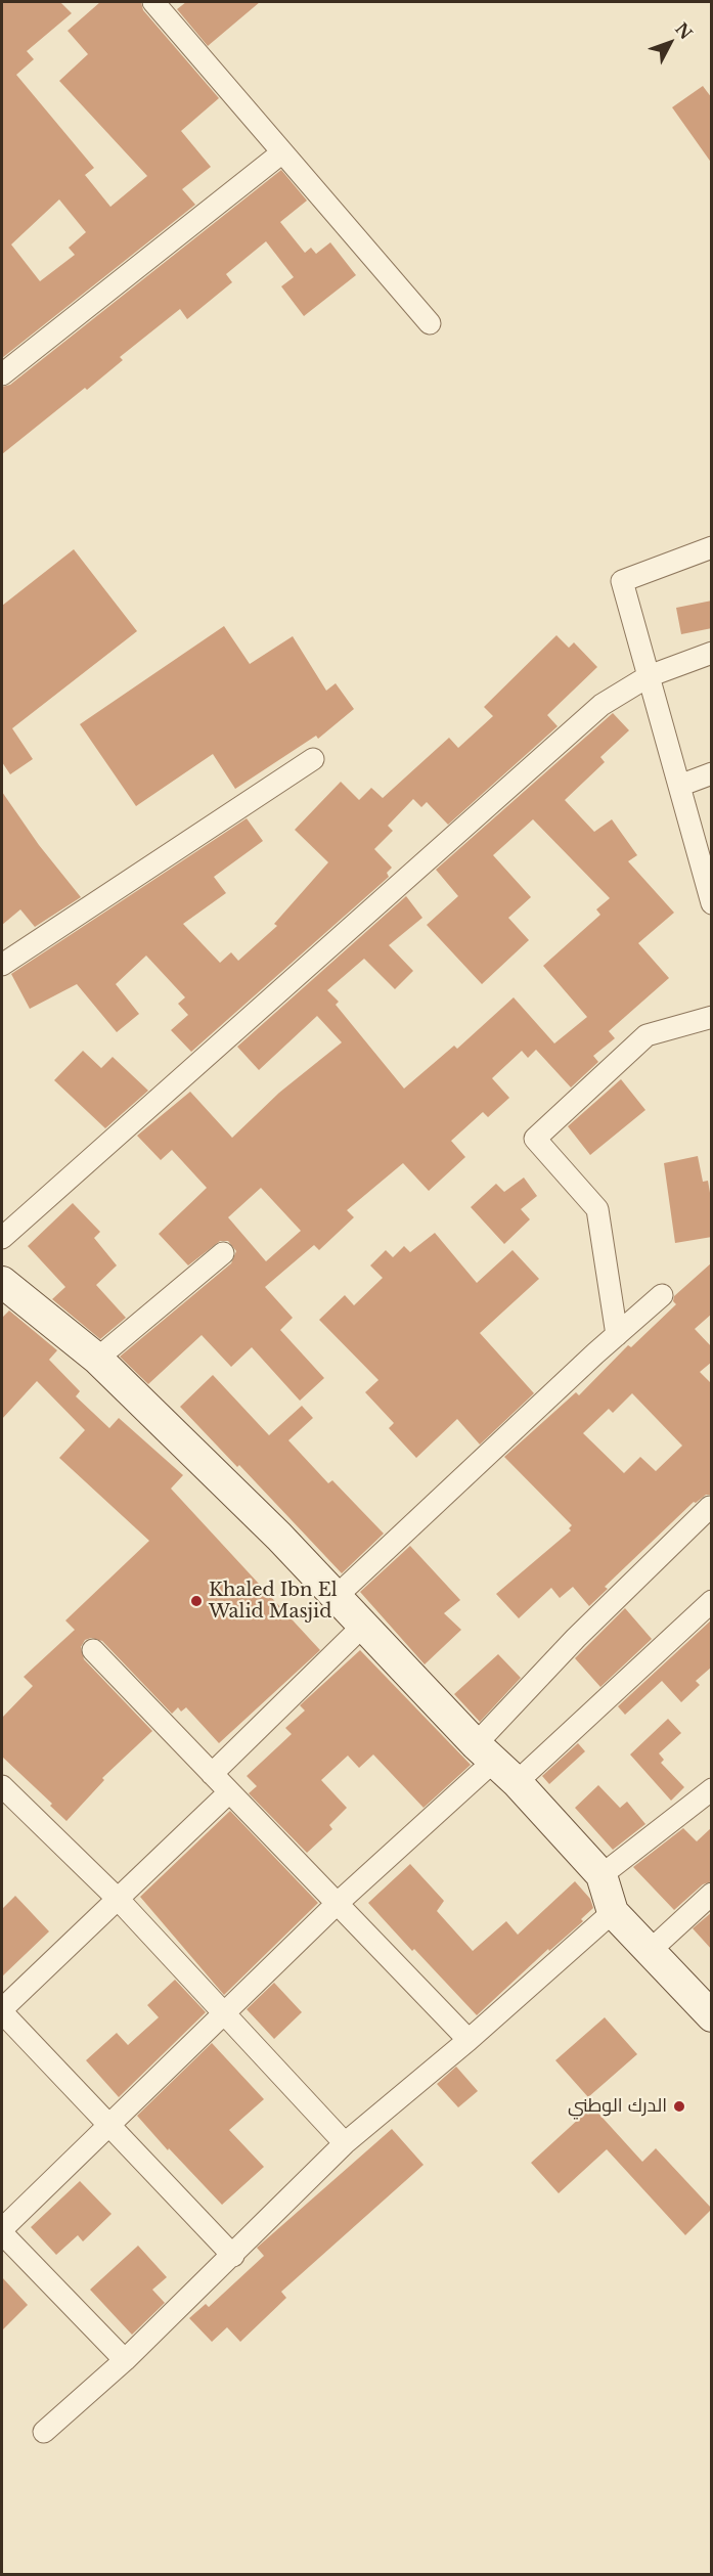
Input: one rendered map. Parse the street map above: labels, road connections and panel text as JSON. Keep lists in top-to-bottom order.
{
  "places": ["Khaled Ibn El Walid Masjid", "الدرك الوطني"],
  "north": "top right"
}
